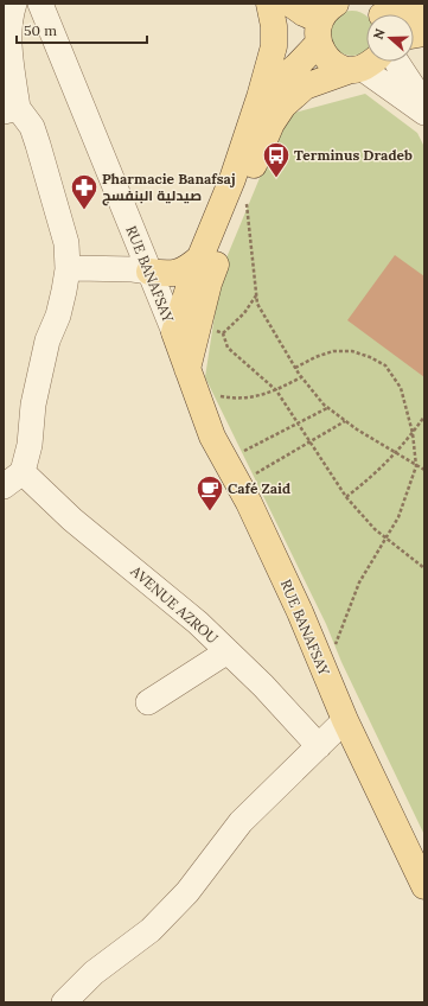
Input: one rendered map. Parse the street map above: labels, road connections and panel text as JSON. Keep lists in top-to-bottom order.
{
  "streets": {
    "main road": ["RUE BANAFSAY"],
    "street": ["AVENUE AZROU"]
  },
  "places": {
    "bus stop": ["Terminus Dradeb"],
    "pharmacy": ["Pharmacie Banafsaj صيدلية البنفسج"],
    "cafe": ["Café Zaid"]
  },
  "scale_bar": "50 m",
  "north": "left"
}
